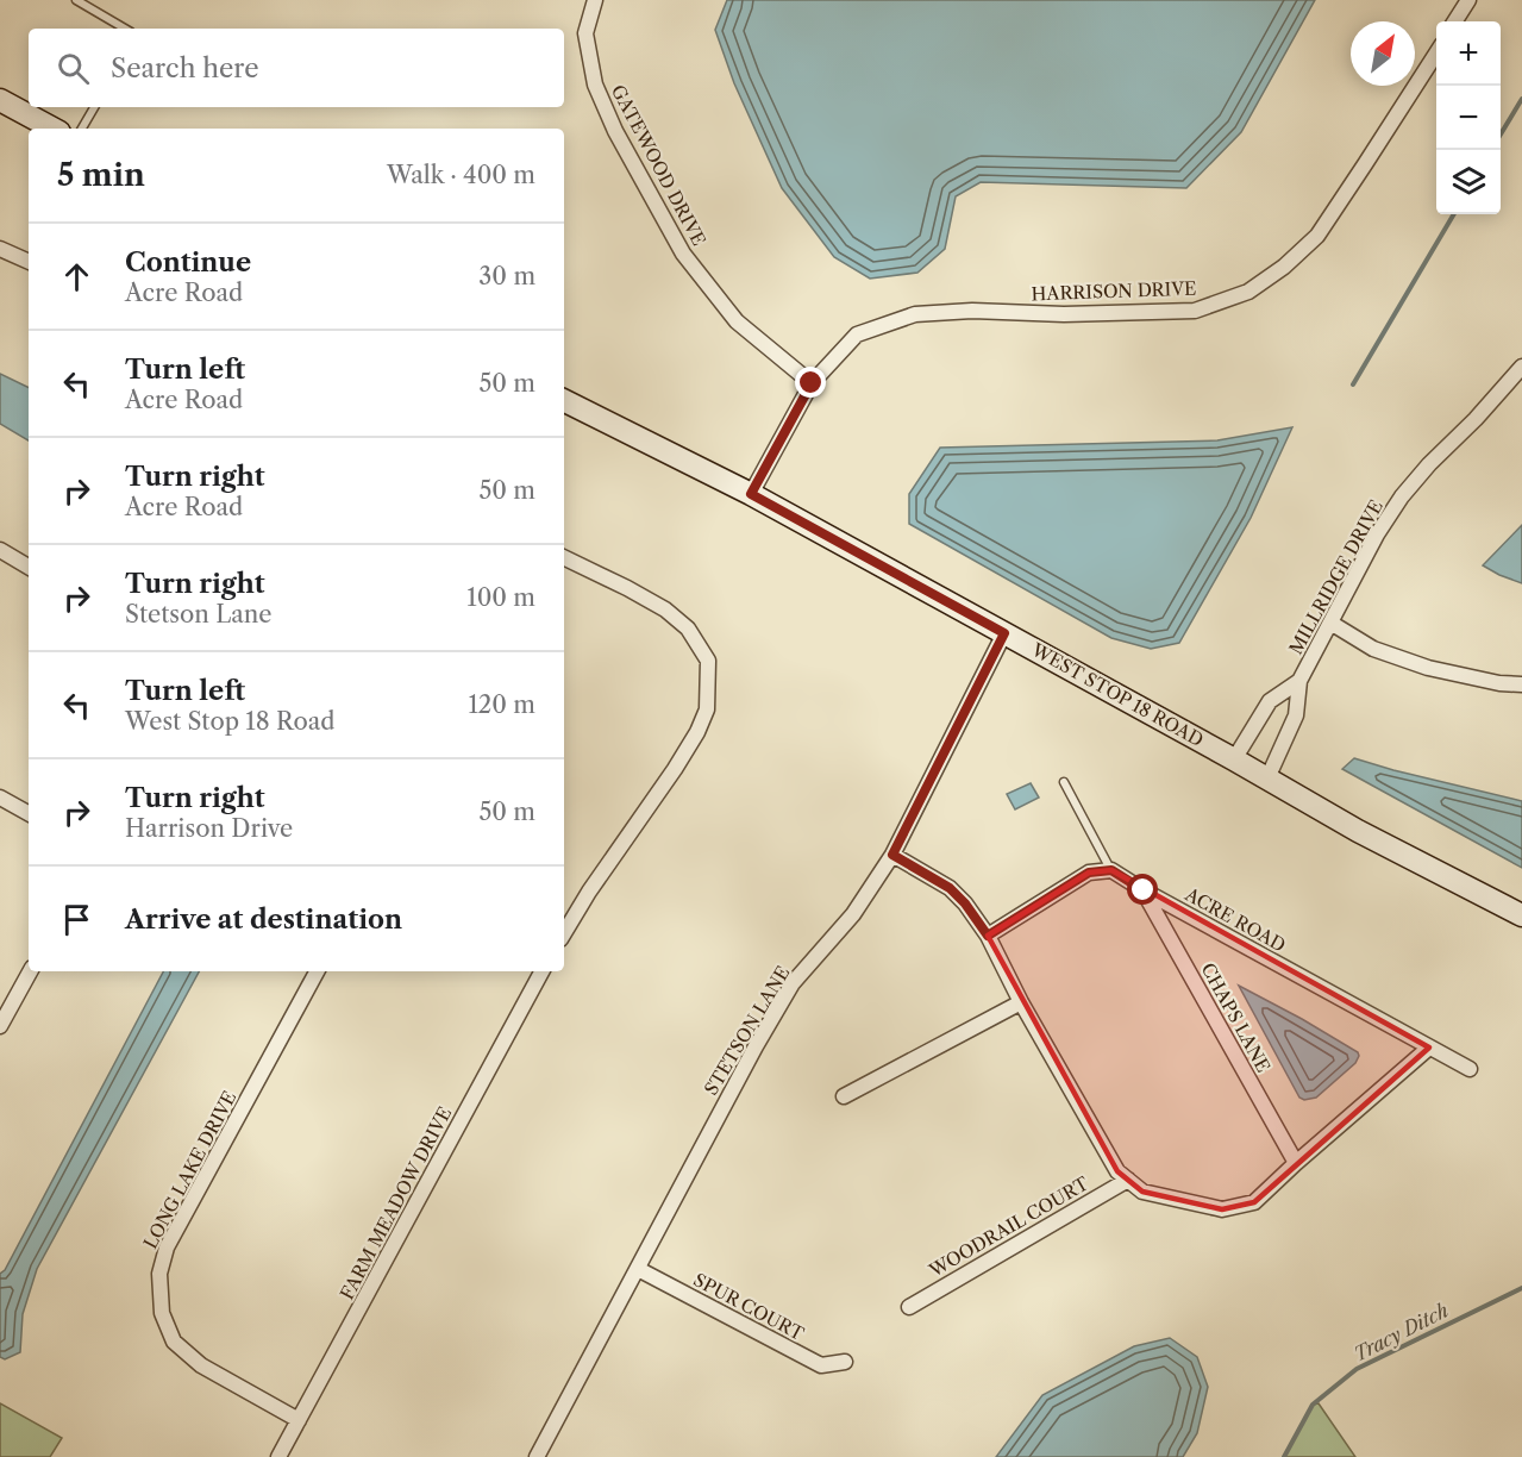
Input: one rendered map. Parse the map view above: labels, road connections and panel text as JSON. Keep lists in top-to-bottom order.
{
  "streets": {
    "street": [
      "GATEWOOD DRIVE",
      "HARRISON DRIVE",
      "MILLRIDGE DRIVE",
      "WEST STOP 18 ROAD",
      "ACRE ROAD",
      "CHAPS LANE",
      "STETSON LANE",
      "LONG LAKE DRIVE",
      "FARM MEADOW DRIVE",
      "WOODRAIL COURT",
      "SPUR COURT"
    ]
  },
  "crossings": [
    ["GATEWOOD DRIVE", "HARRISON DRIVE"],
    ["HARRISON DRIVE", "WEST STOP 18 ROAD"],
    ["MILLRIDGE DRIVE", "WEST STOP 18 ROAD"],
    ["WEST STOP 18 ROAD", "STETSON LANE"],
    ["ACRE ROAD", "CHAPS LANE"],
    ["STETSON LANE", "SPUR COURT"],
    ["LONG LAKE DRIVE", "FARM MEADOW DRIVE"]
  ],
  "water": ["Tracy Ditch"],
  "north": "top right",
  "page": {
    "map_buttons": ["+", "−"],
    "search": "Search here",
    "heading": ["5 min", "Walk · 400 m"],
    "list": [
      ["Continue", "Acre Road", "30 m"],
      ["Turn left", "Acre Road", "50 m"],
      ["Turn right", "Acre Road", "50 m"],
      ["Turn right", "Stetson Lane", "100 m"],
      ["Turn left", "West Stop 18 Road", "120 m"],
      ["Turn right", "Harrison Drive", "50 m"],
      "Arrive at destination"
    ]
  }
}
